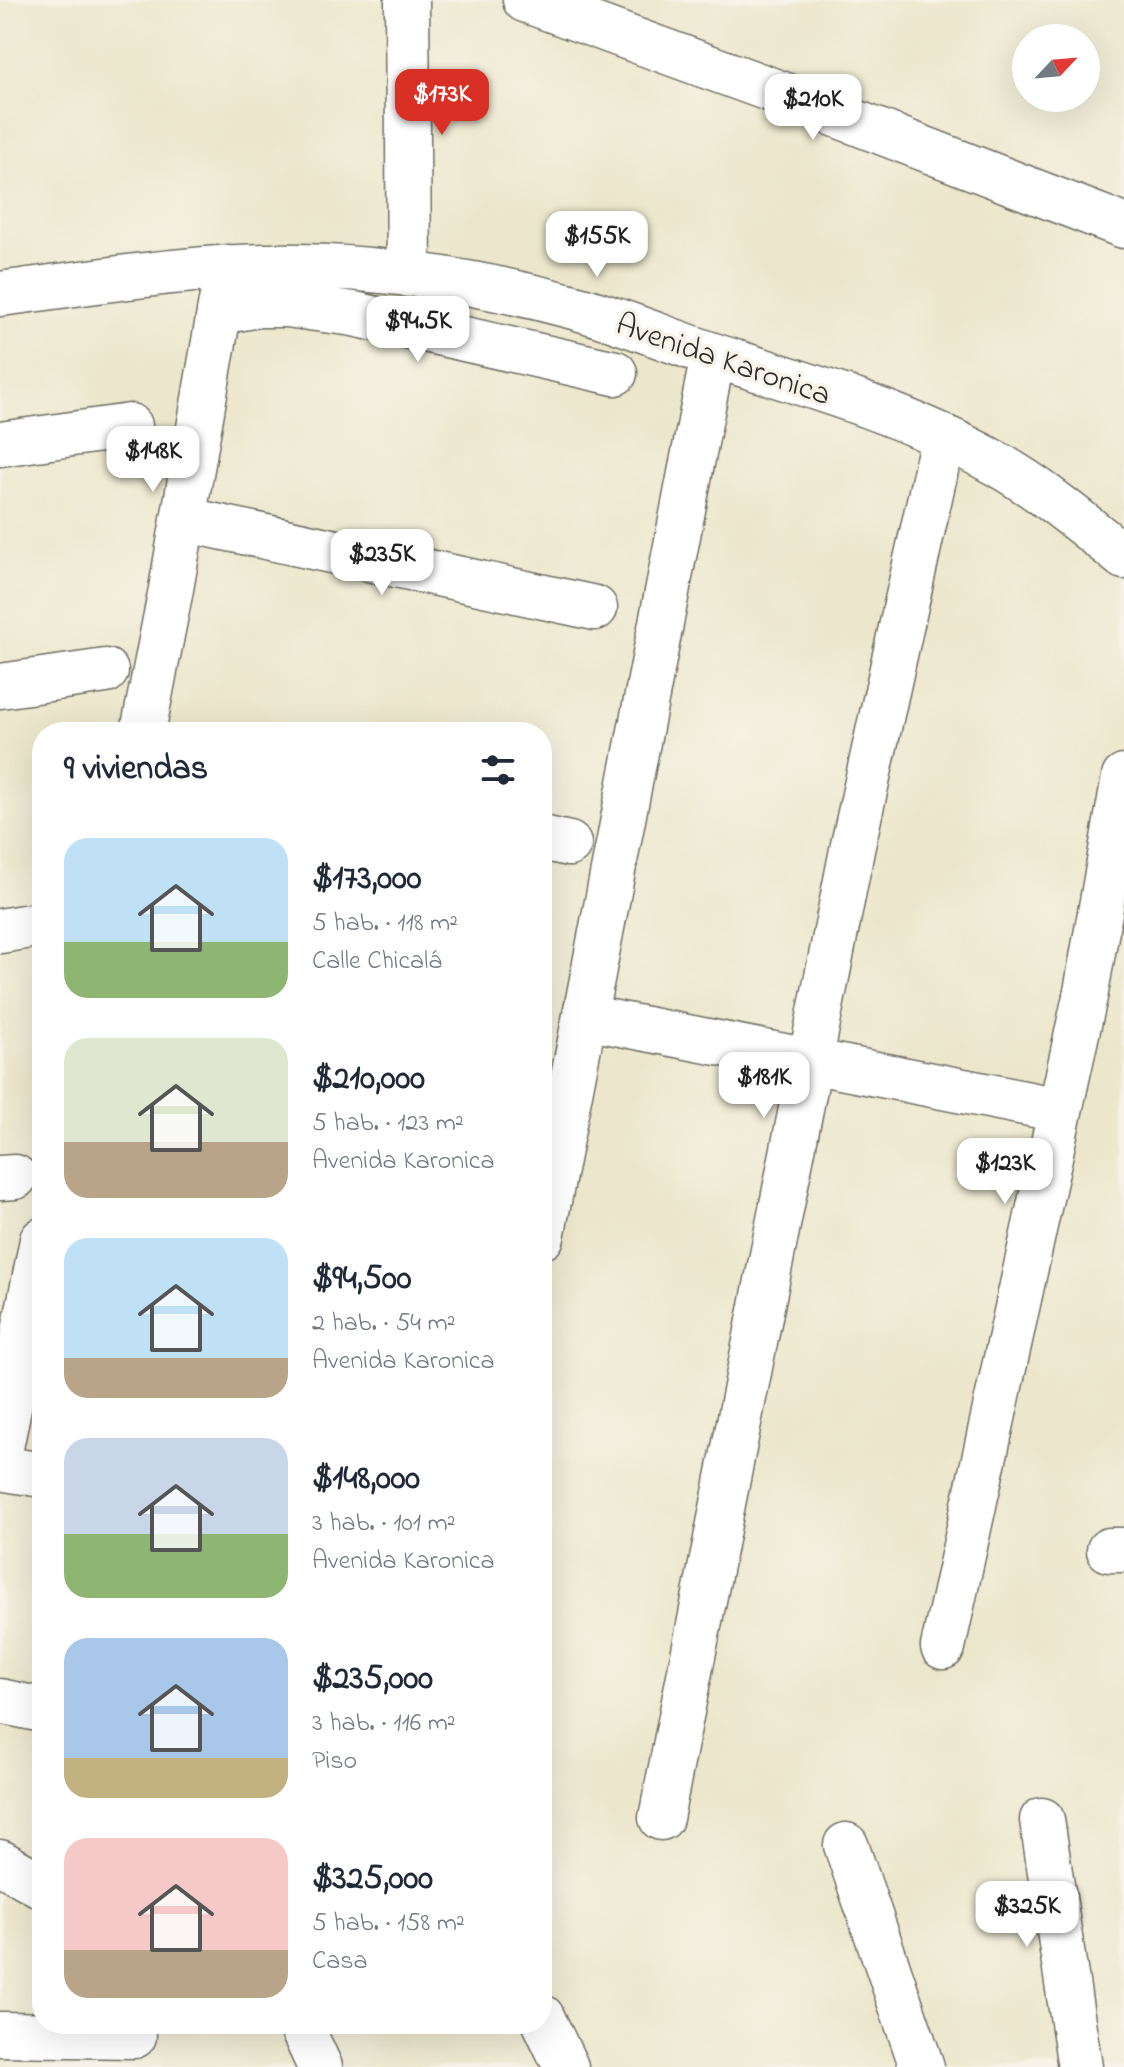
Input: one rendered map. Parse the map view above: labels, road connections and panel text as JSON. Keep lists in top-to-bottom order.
{
  "streets": {
    "street": ["Avenida Karonica"]
  },
  "north": "top right",
  "page": {
    "price": [
      "$173K",
      "$210K",
      "$155K",
      "$94.5K",
      "$148K",
      "$235K",
      "$181K",
      "$123K",
      "$325K"
    ],
    "heading": "9 viviendas",
    "list": [
      {
        "name": "$173,000",
        "note": "5 hab. · 118 m² · Calle Chicalá"
      },
      {
        "name": "$210,000",
        "note": "5 hab. · 123 m² · Avenida Karonica"
      },
      {
        "name": "$94,500",
        "note": "2 hab. · 54 m² · Avenida Karonica"
      },
      {
        "name": "$148,000",
        "note": "3 hab. · 101 m² · Avenida Karonica"
      },
      {
        "name": "$235,000",
        "note": "3 hab. · 116 m² · Piso"
      },
      {
        "name": "$325,000",
        "note": "5 hab. · 158 m² · Casa"
      }
    ]
  }
}
